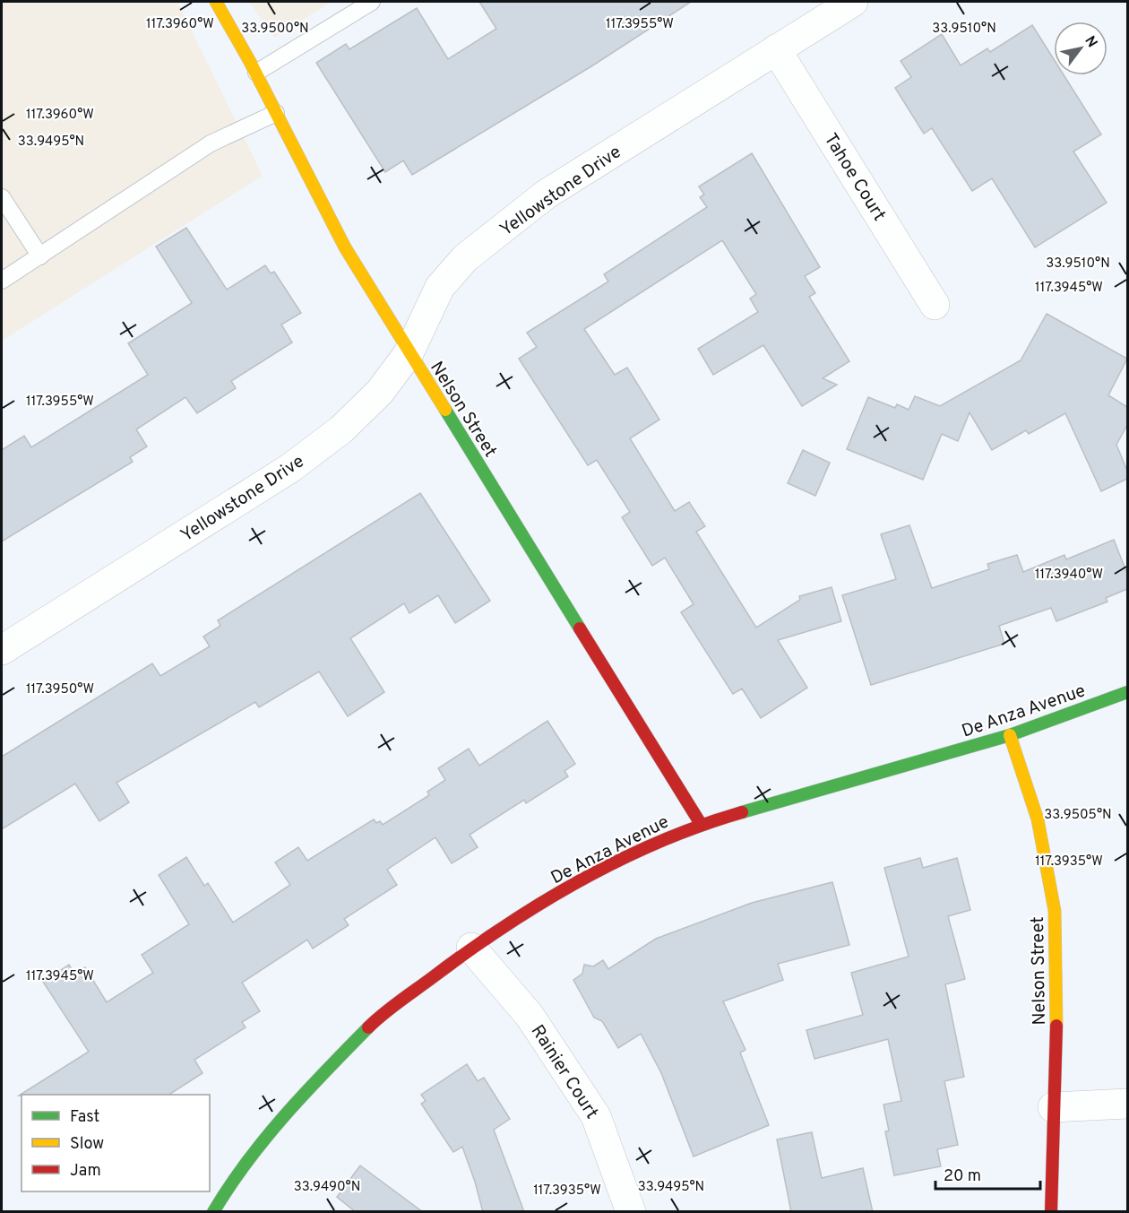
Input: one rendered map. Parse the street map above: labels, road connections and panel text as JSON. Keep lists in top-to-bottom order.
{
  "streets": {
    "street": [
      "Tahoe Court",
      "Yellowstone Drive",
      "Nelson Street",
      "De Anza Avenue",
      "Rainier Court"
    ]
  },
  "crossings": [
    ["Tahoe Court", "Yellowstone Drive"],
    ["Yellowstone Drive", "Nelson Street"],
    ["Nelson Street", "De Anza Avenue"],
    ["De Anza Avenue", "Rainier Court"]
  ],
  "legend": ["Fast", "Slow", "Jam"],
  "scale_bar": "20 m",
  "north": "top right",
  "coordinates": [
    "117.3960°W",
    "117.3955°W",
    "33.9500°N",
    "33.9510°N",
    "33.9495°N",
    "117.3945°W",
    "117.3940°W",
    "117.3950°W",
    "33.9505°N",
    "117.3935°W",
    "33.9490°N"
  ]
}
